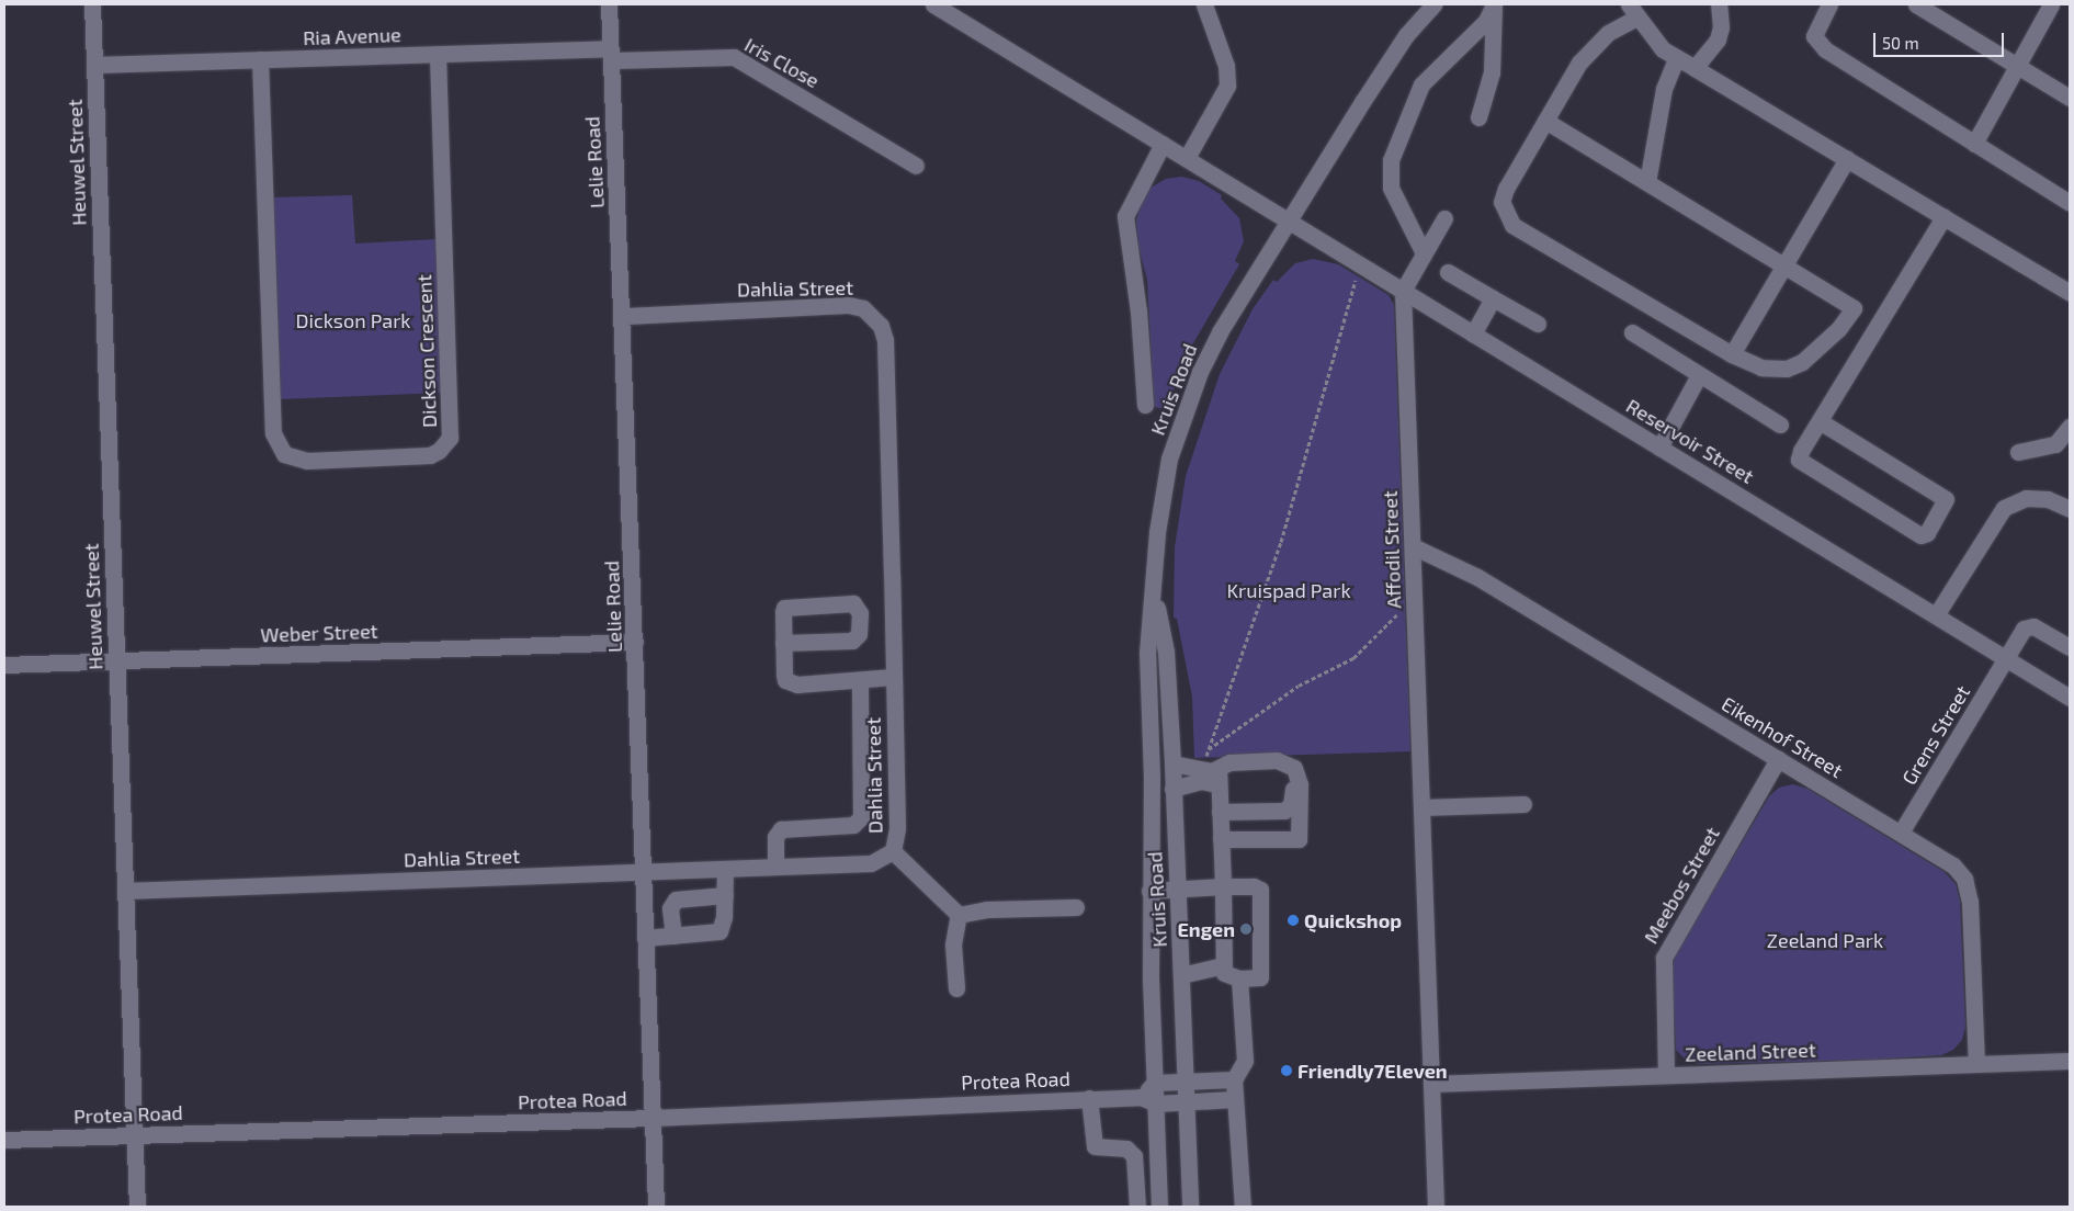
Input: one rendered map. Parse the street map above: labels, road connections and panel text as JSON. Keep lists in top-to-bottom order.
{
  "streets": {
    "street": [
      "Ria Avenue",
      "Iris Close",
      "Heuwel Street",
      "Lelie Road",
      "Dahlia Street",
      "Dickson Crescent",
      "Kruis Road",
      "Reservoir Street",
      "Affodil Street",
      "Weber Street",
      "Grens Street",
      "Eikenhof Street",
      "Meebos Street",
      "Zeeland Street",
      "Protea Road"
    ]
  },
  "crossings": [
    ["Ria Avenue", "Iris Close"],
    ["Ria Avenue", "Heuwel Street"],
    ["Ria Avenue", "Lelie Road"],
    ["Ria Avenue", "Dickson Crescent"],
    ["Iris Close", "Lelie Road"],
    ["Heuwel Street", "Dahlia Street"],
    ["Heuwel Street", "Weber Street"],
    ["Heuwel Street", "Protea Road"],
    ["Lelie Road", "Dahlia Street"],
    ["Lelie Road", "Weber Street"],
    ["Lelie Road", "Protea Road"],
    ["Kruis Road", "Reservoir Street"],
    ["Kruis Road", "Protea Road"],
    ["Reservoir Street", "Affodil Street"],
    ["Reservoir Street", "Grens Street"],
    ["Affodil Street", "Eikenhof Street"],
    ["Affodil Street", "Zeeland Street"],
    ["Grens Street", "Eikenhof Street"],
    ["Eikenhof Street", "Meebos Street"],
    ["Eikenhof Street", "Zeeland Street"],
    ["Meebos Street", "Zeeland Street"]
  ],
  "parks": ["Dickson Park", "Kruispad Park", "Zeeland Park"],
  "places": ["Quickshop", "Engen", "Friendly7Eleven"],
  "scale_bar": "50 m"
}
